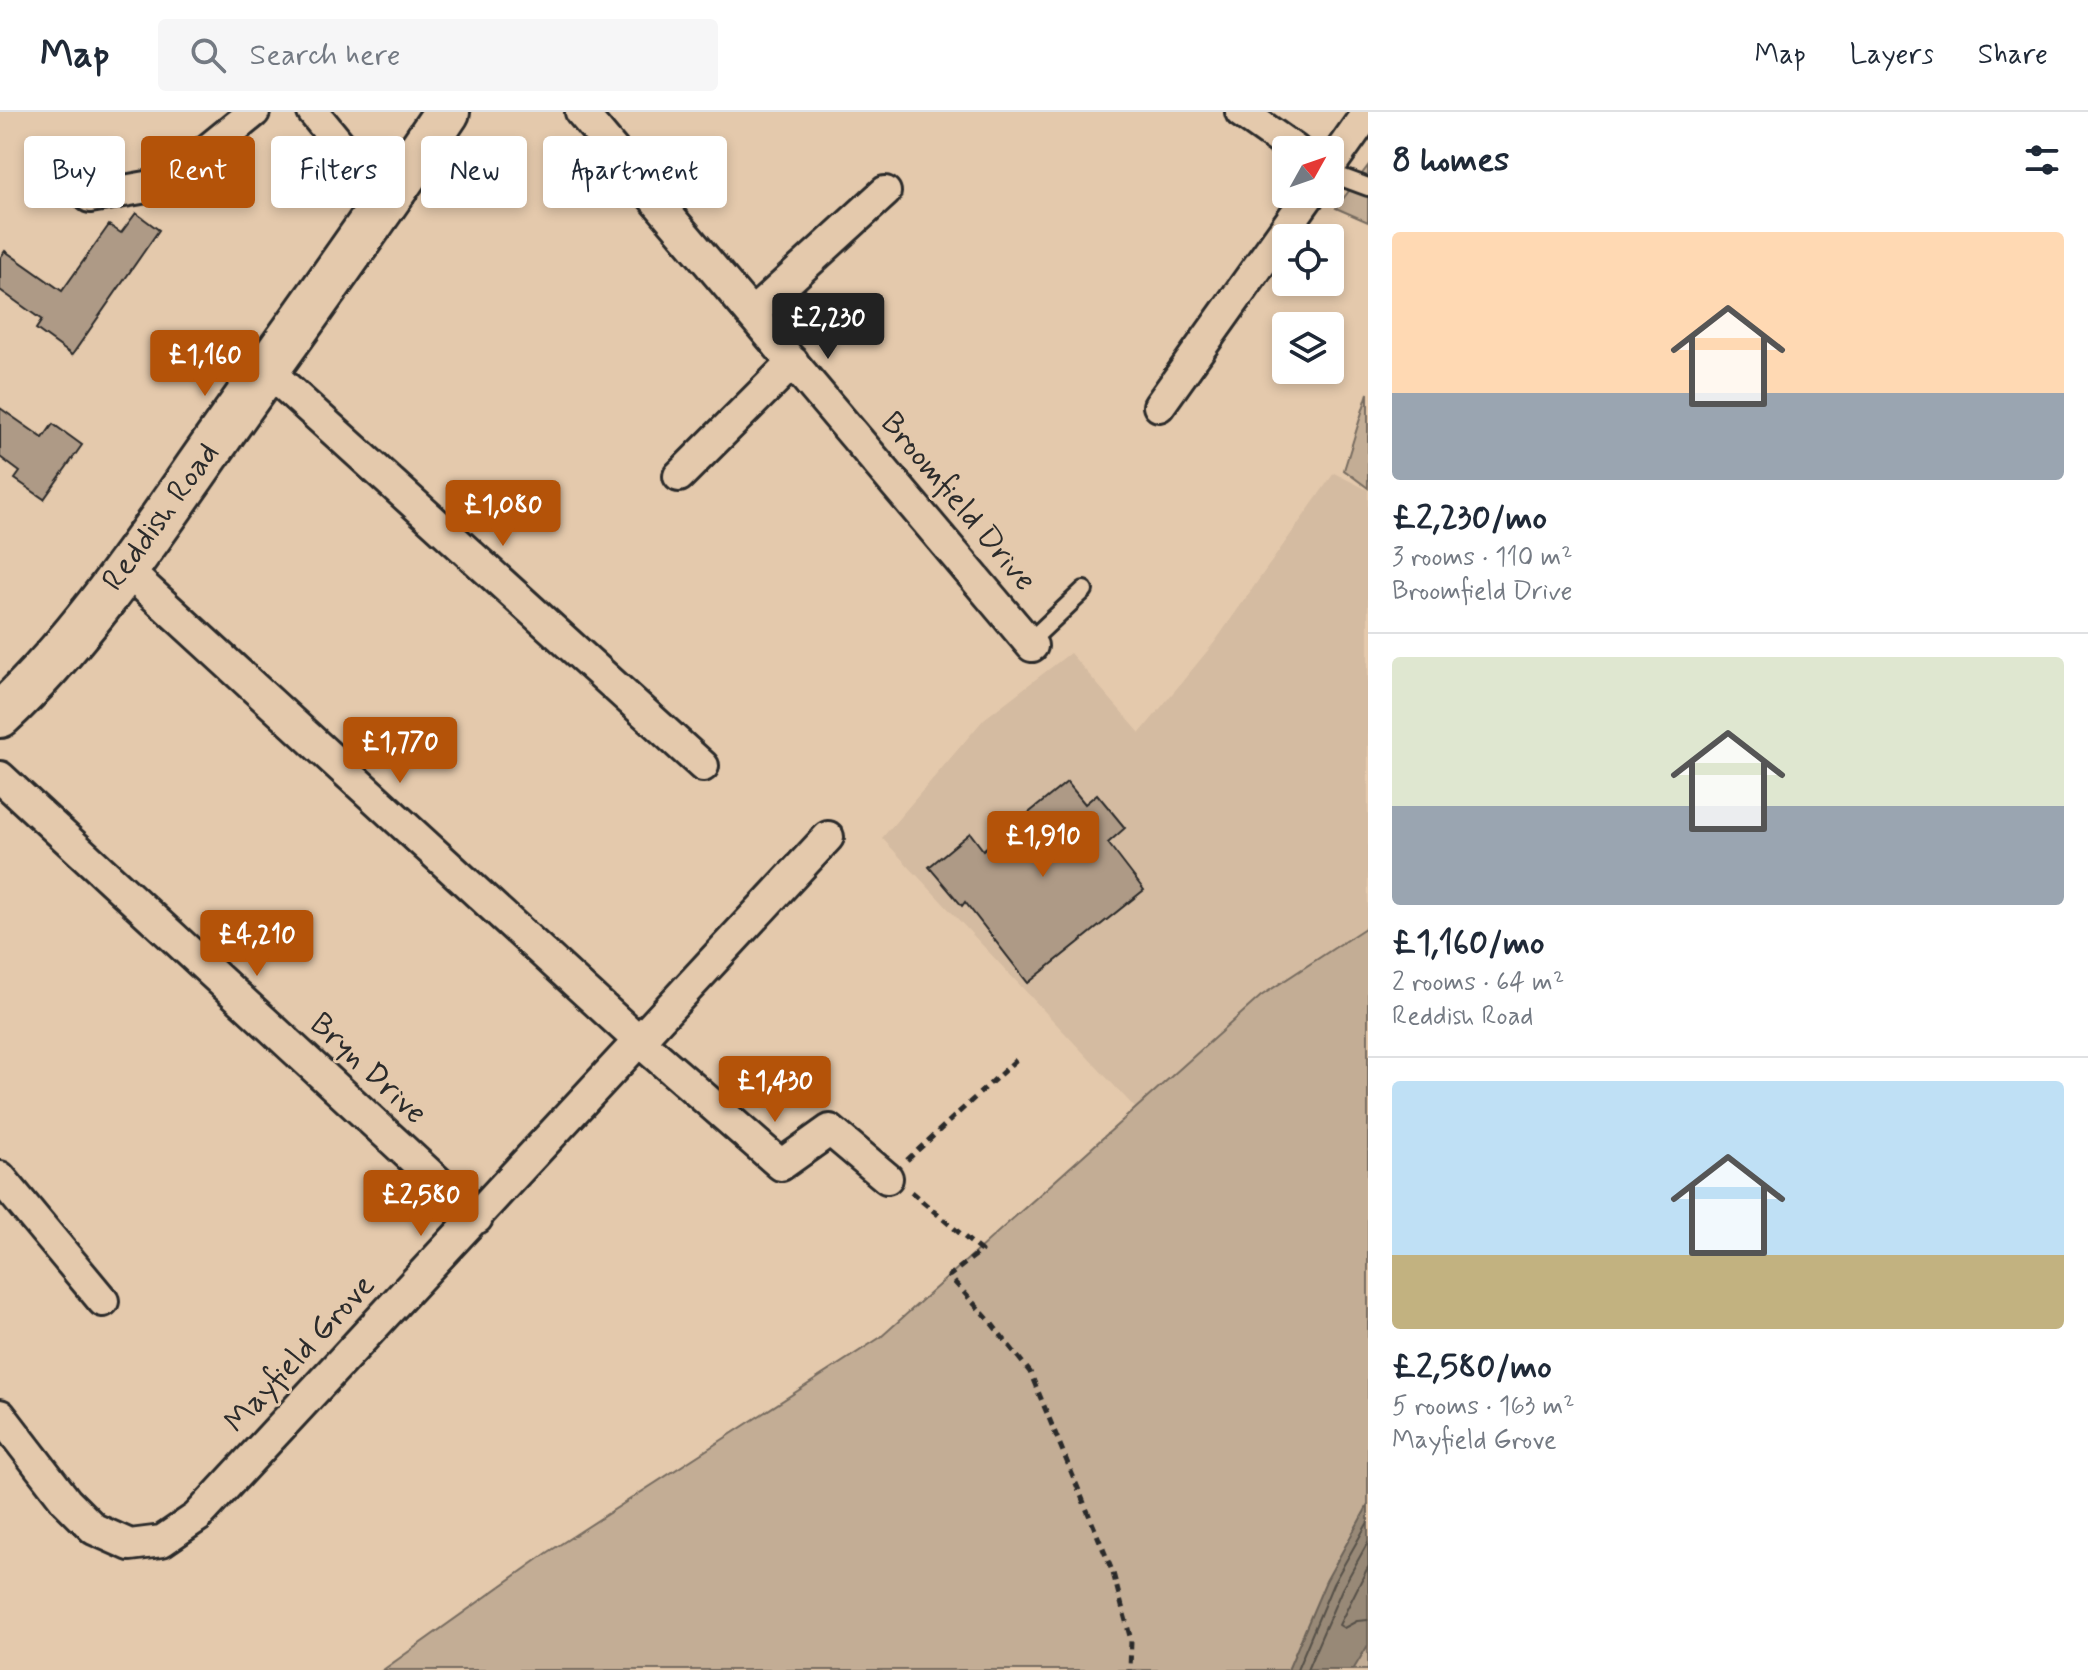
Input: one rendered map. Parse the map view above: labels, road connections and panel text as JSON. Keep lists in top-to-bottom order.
{
  "streets": {
    "main road": ["Reddish Road"],
    "street": ["Broomfield Drive", "Bryn Drive", "Mayfield Grove"]
  },
  "crossings": [
    ["Bryn Drive", "Mayfield Grove"]
  ],
  "north": "top right",
  "page": {
    "header": "Map",
    "search": "Search here",
    "nav": ["Map", "Layers", "Share"],
    "heading": "8 homes",
    "chip": [
      "Buy",
      "Rent",
      "Filters",
      "New",
      "Apartment"
    ],
    "list": [
      {
        "name": "£2,230/mo",
        "note": "3 rooms · 110 m² · Broomfield Drive"
      },
      {
        "name": "£1,160/mo",
        "note": "2 rooms · 64 m² · Reddish Road"
      },
      {
        "name": "£2,580/mo",
        "note": "5 rooms · 163 m² · Mayfield Grove"
      }
    ],
    "price": [
      "£2,230",
      "£1,160",
      "£1,080",
      "£1,770",
      "£1,910",
      "£4,210",
      "£1,430",
      "£2,580"
    ]
  }
}
